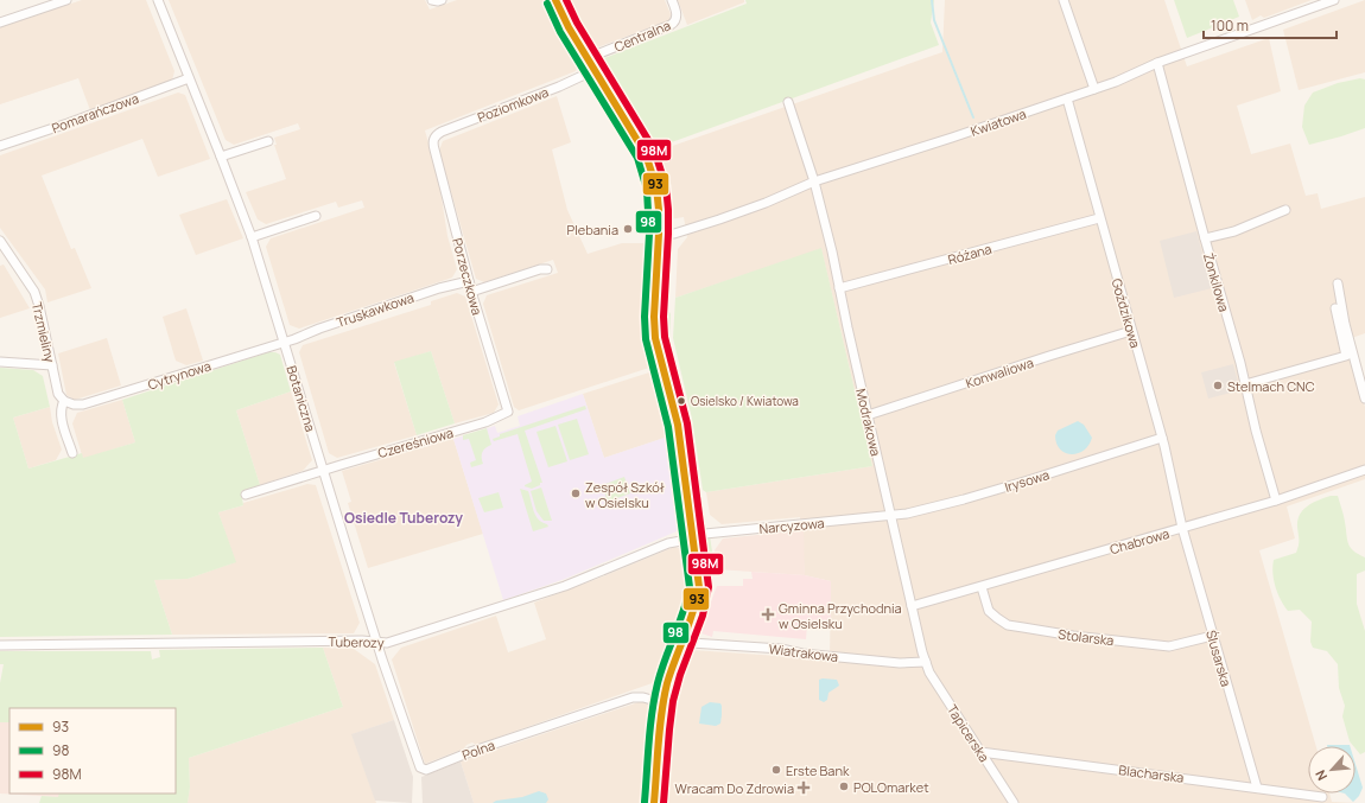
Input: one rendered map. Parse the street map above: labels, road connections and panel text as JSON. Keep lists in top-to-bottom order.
{
  "streets": {
    "street": [
      "Centralna",
      "Poziomkowa",
      "Pomarańczowa",
      "Kwiatowa",
      "Różana",
      "Porzeczkowa",
      "Żonkilowa",
      "Truskawkowa",
      "Goździkowa",
      "Trzmieliny",
      "Konwaliowa",
      "Cytrynowa",
      "Botaniczna",
      "Modrakowa",
      "Czereśniowa",
      "Irysowa",
      "Narcyzowa",
      "Chabrowa",
      "Stolarska",
      "Tuberozy",
      "Wiatrakowa",
      "Ślusarska",
      "Tapicerska",
      "Polna",
      "Blacharska"
    ]
  },
  "crossings": [
    ["Poziomkowa", "Porzeczkowa"],
    ["Pomarańczowa", "Botaniczna"],
    ["Kwiatowa", "Żonkilowa"],
    ["Kwiatowa", "Goździkowa"],
    ["Kwiatowa", "Modrakowa"],
    ["Różana", "Goździkowa"],
    ["Różana", "Modrakowa"],
    ["Porzeczkowa", "Truskawkowa"],
    ["Porzeczkowa", "Czereśniowa"],
    ["Żonkilowa", "Chabrowa"],
    ["Truskawkowa", "Cytrynowa"],
    ["Truskawkowa", "Botaniczna"],
    ["Goździkowa", "Konwaliowa"],
    ["Goździkowa", "Irysowa"],
    ["Goździkowa", "Chabrowa"],
    ["Goździkowa", "Ślusarska"],
    ["Trzmieliny", "Cytrynowa"],
    ["Konwaliowa", "Modrakowa"],
    ["Cytrynowa", "Botaniczna"],
    ["Botaniczna", "Czereśniowa"],
    ["Botaniczna", "Tuberozy"],
    ["Botaniczna", "Polna"],
    ["Modrakowa", "Irysowa"],
    ["Modrakowa", "Narcyzowa"],
    ["Modrakowa", "Chabrowa"],
    ["Modrakowa", "Wiatrakowa"],
    ["Modrakowa", "Tapicerska"],
    ["Irysowa", "Narcyzowa"],
    ["Narcyzowa", "Tuberozy"],
    ["Chabrowa", "Stolarska"],
    ["Chabrowa", "Ślusarska"],
    ["Stolarska", "Ślusarska"],
    ["Tuberozy", "Polna"],
    ["Wiatrakowa", "Tapicerska"],
    ["Ślusarska", "Blacharska"],
    ["Tapicerska", "Blacharska"]
  ],
  "districts": ["Osiedle Tuberozy"],
  "places": {
    "other": [
      "Plebania",
      "Stelmach CNC",
      "Osielsko / Kwiatowa",
      "Zespół Szkół w Osielsku",
      "Erste Bank",
      "POLOmarket"
    ],
    "health": ["Gminna Przychodnia w Osielsku", "Wracam Do Zdrowia"]
  },
  "lines": ["transit line 93", "transit line 98M", "transit line 98"],
  "legend": ["93", "98", "98M"],
  "scale_bar": "100 m",
  "north": "bottom left"
}
